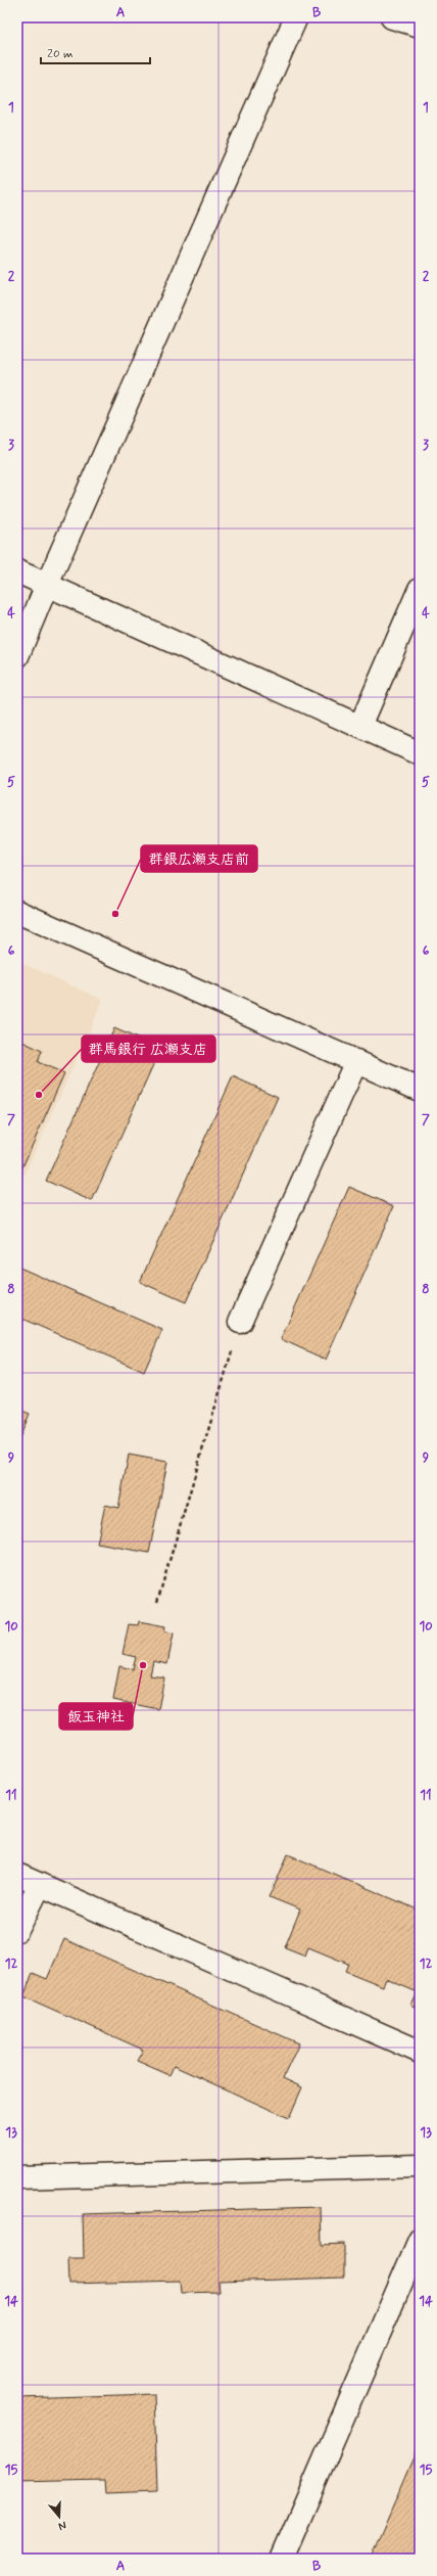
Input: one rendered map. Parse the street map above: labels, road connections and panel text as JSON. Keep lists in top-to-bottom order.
{
  "places": ["群銀広瀬支店前", "群馬銀行 広瀬支店", "飯玉神社"],
  "scale_bar": "20 m",
  "north": "bottom",
  "grid": {
    "columns": ["A", "B"],
    "rows": [
      "1",
      "2",
      "3",
      "4",
      "5",
      "6",
      "7",
      "8",
      "9",
      "10",
      "11",
      "12",
      "13",
      "14",
      "15"
    ]
  }
}
